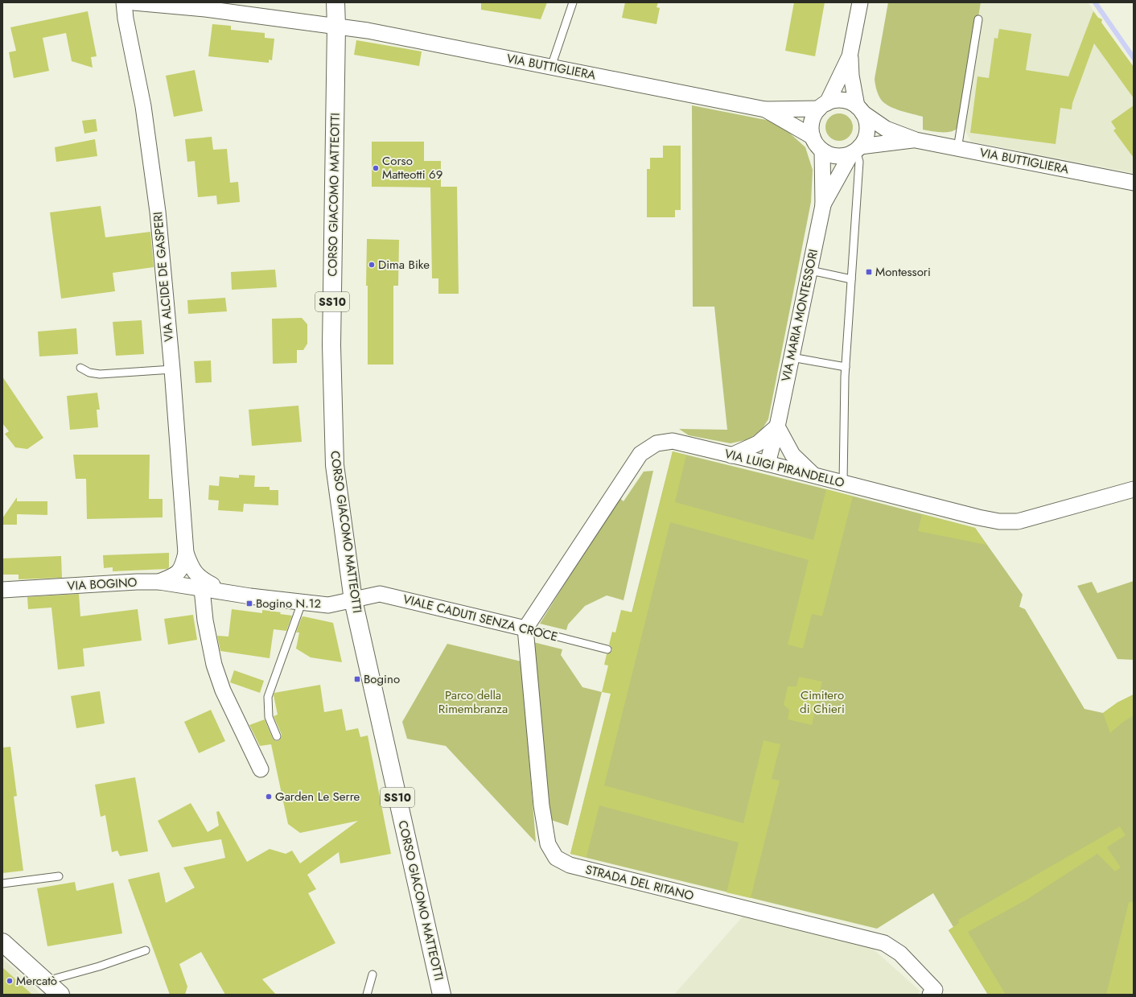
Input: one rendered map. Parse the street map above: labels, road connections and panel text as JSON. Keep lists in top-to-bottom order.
{
  "streets": {
    "main road": ["CORSO GIACOMO MATTEOTTI", "SS10"],
    "street": [
      "VIA BUTTIGLIERA",
      "VIA ALCIDE DE GASPERI",
      "VIA MARIA MONTESSORI",
      "VIA LUIGI PIRANDELLO",
      "VIA BOGINO",
      "VIALE CADUTI SENZA CROCE",
      "STRADA DEL RITANO"
    ]
  },
  "crossings": [
    ["VIA BUTTIGLIERA", "CORSO GIACOMO MATTEOTTI"],
    ["VIA BUTTIGLIERA", "VIA MARIA MONTESSORI"],
    ["CORSO GIACOMO MATTEOTTI", "VIALE CADUTI SENZA CROCE"],
    ["VIA ALCIDE DE GASPERI", "VIA BOGINO"],
    ["VIA MARIA MONTESSORI", "VIA LUIGI PIRANDELLO"],
    ["VIA LUIGI PIRANDELLO", "VIALE CADUTI SENZA CROCE"],
    ["VIA LUIGI PIRANDELLO", "STRADA DEL RITANO"],
    ["VIALE CADUTI SENZA CROCE", "STRADA DEL RITANO"]
  ],
  "parks": ["Parco della Rimembranza", "Cimitero di Chieri"],
  "places": {
    "other": [
      "Corso Matteotti 69",
      "Dima Bike",
      "Garden Le Serre",
      "Mercatò"
    ],
    "transit": ["Montessori", "Bogino N.12", "Bogino"]
  }
}
